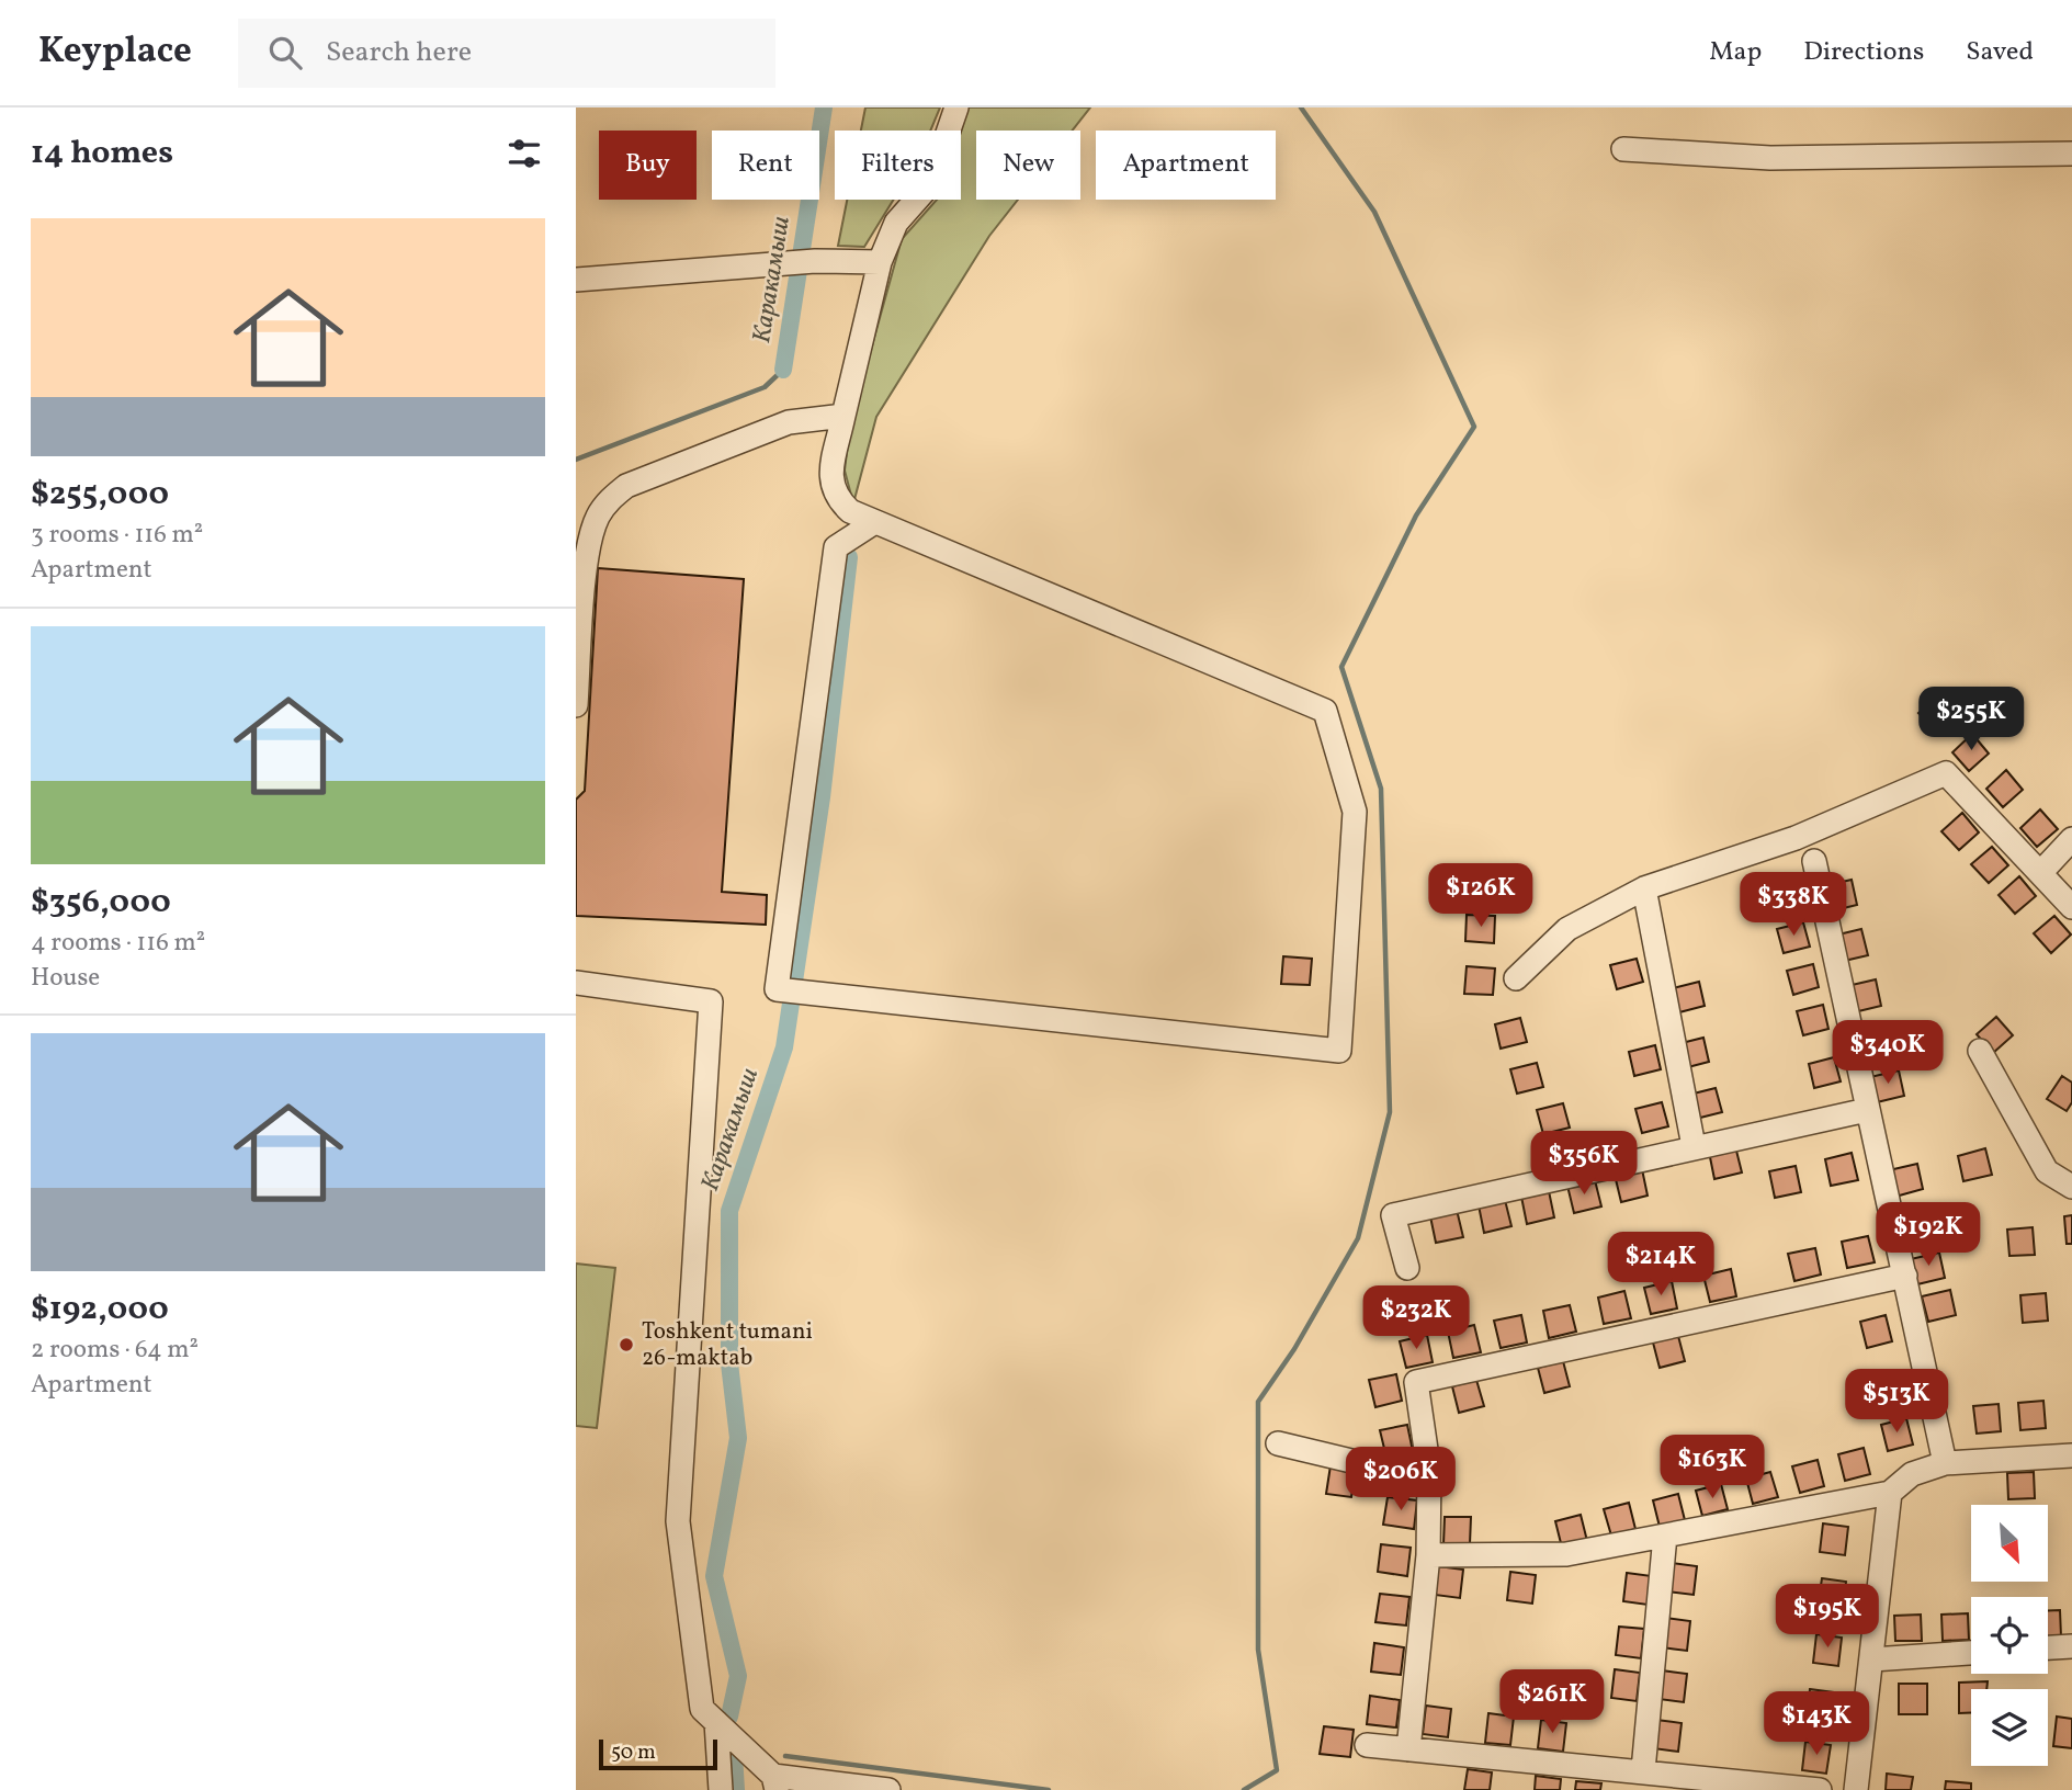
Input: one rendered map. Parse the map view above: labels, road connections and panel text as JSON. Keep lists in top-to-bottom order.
{
  "water": ["Каракамыш"],
  "places": ["Toshkent tumani 26-maktab"],
  "scale_bar": "50 m",
  "north": "bottom right",
  "page": {
    "header": "Keyplace",
    "search": "Search here",
    "nav": ["Map", "Directions", "Saved"],
    "heading": "14 homes",
    "chip": [
      "Buy",
      "Rent",
      "Filters",
      "New",
      "Apartment"
    ],
    "list": [
      {
        "name": "$255,000",
        "note": "3 rooms · 116 m² · Apartment"
      },
      {
        "name": "$356,000",
        "note": "4 rooms · 116 m² · House"
      },
      {
        "name": "$192,000",
        "note": "2 rooms · 64 m² · Apartment"
      }
    ],
    "price": [
      "$255K",
      "$126K",
      "$338K",
      "$340K",
      "$356K",
      "$192K",
      "$214K",
      "$232K",
      "$513K",
      "$163K",
      "$206K",
      "$195K",
      "$261K",
      "$143K"
    ],
    "scale": "50 m"
  }
}
